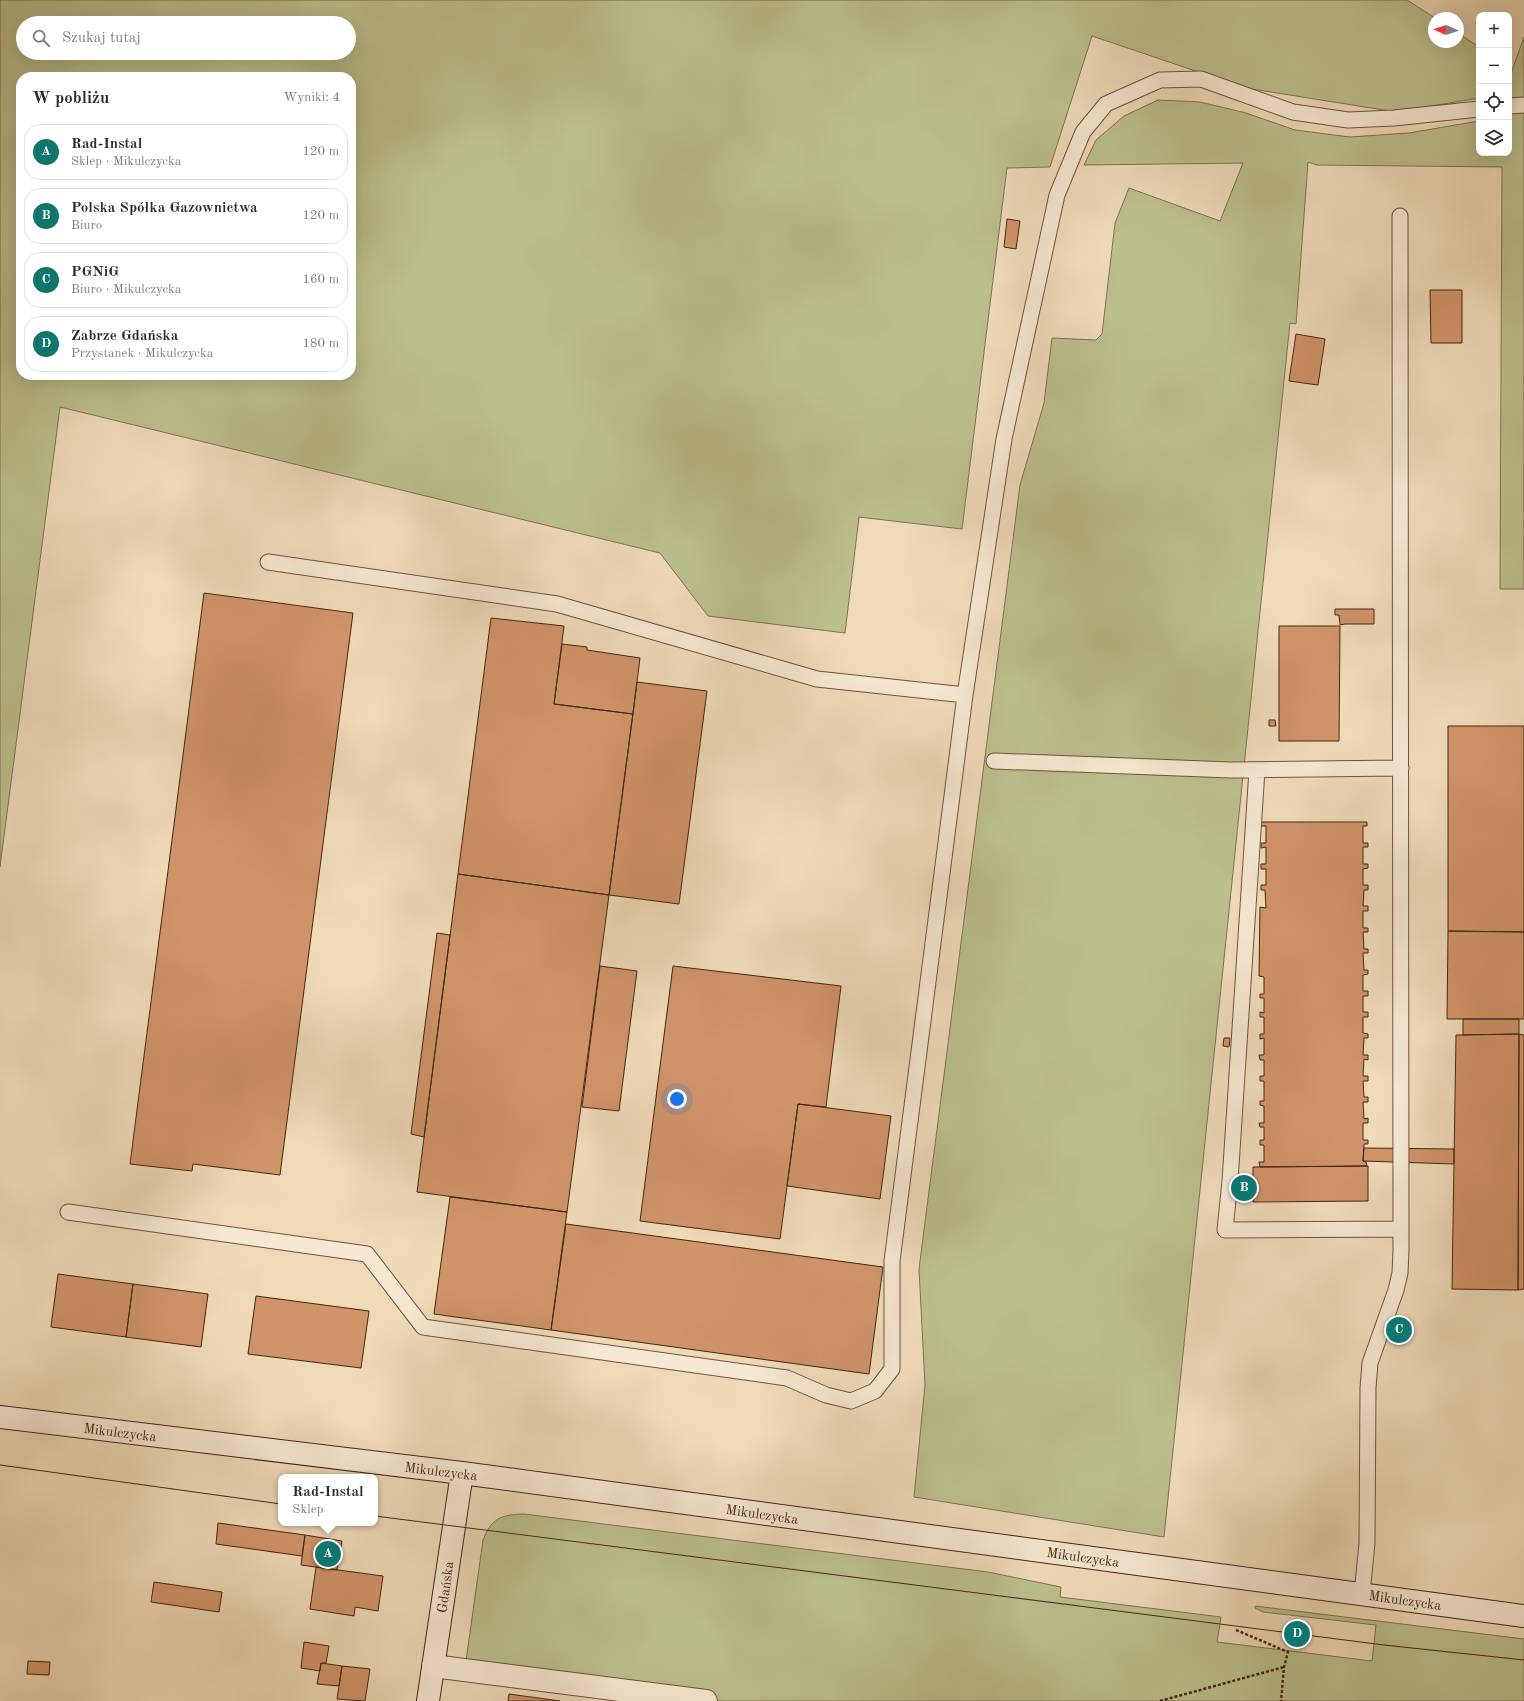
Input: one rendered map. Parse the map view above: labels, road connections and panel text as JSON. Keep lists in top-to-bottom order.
{
  "streets": {
    "main road": ["Mikulczycka", "Gdańska"]
  },
  "crossings": [
    ["Mikulczycka", "Gdańska"]
  ],
  "north": "left",
  "page": {
    "map_buttons": ["+", "−"],
    "search": "Szukaj tutaj",
    "heading": ["W pobliżu", "Wyniki: 4"],
    "list": [
      {
        "mark": "A",
        "name": "Rad-Instal",
        "note": "Sklep · Mikulczycka",
        "value": "120 m"
      },
      {
        "mark": "B",
        "name": "Polska Spółka Gazownictwa",
        "note": "Biuro",
        "value": "120 m"
      },
      {
        "mark": "C",
        "name": "PGNiG",
        "note": "Biuro · Mikulczycka",
        "value": "160 m"
      },
      {
        "mark": "D",
        "name": "Zabrze Gdańska",
        "note": "Przystanek · Mikulczycka",
        "value": "180 m"
      }
    ],
    "pins": [
      "B",
      "C",
      "A",
      "D"
    ],
    "popup": ["Rad-Instal", "Sklep"]
  }
}
